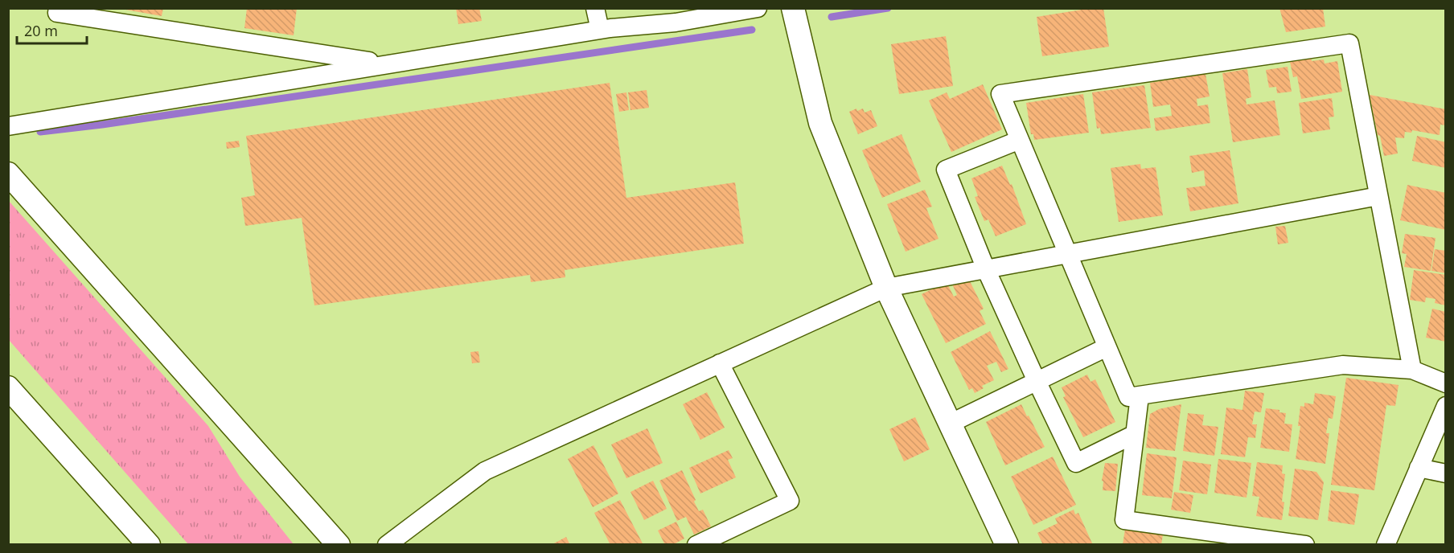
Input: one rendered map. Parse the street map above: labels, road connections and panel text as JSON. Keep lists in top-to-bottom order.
{
  "scale_bar": "20 m"
}
